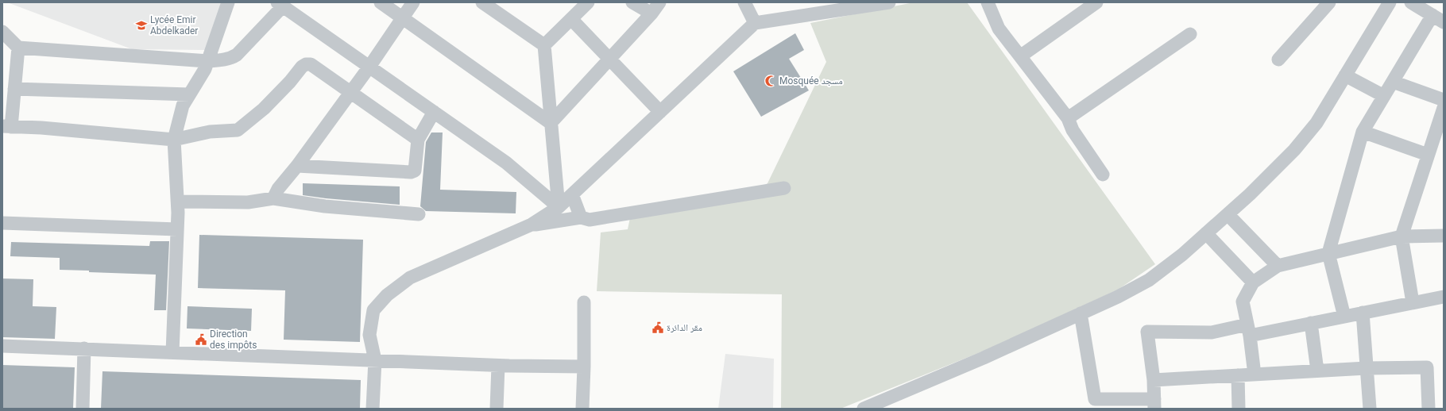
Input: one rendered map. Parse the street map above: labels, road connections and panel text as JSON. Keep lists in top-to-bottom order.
{
  "places": {
    "school or university": ["Lycée Emir Abdelkader"],
    "mosque": ["Mosquée مسجد"],
    "public building": ["مقر الدائرة", "Direction des impôts"]
  }
}
